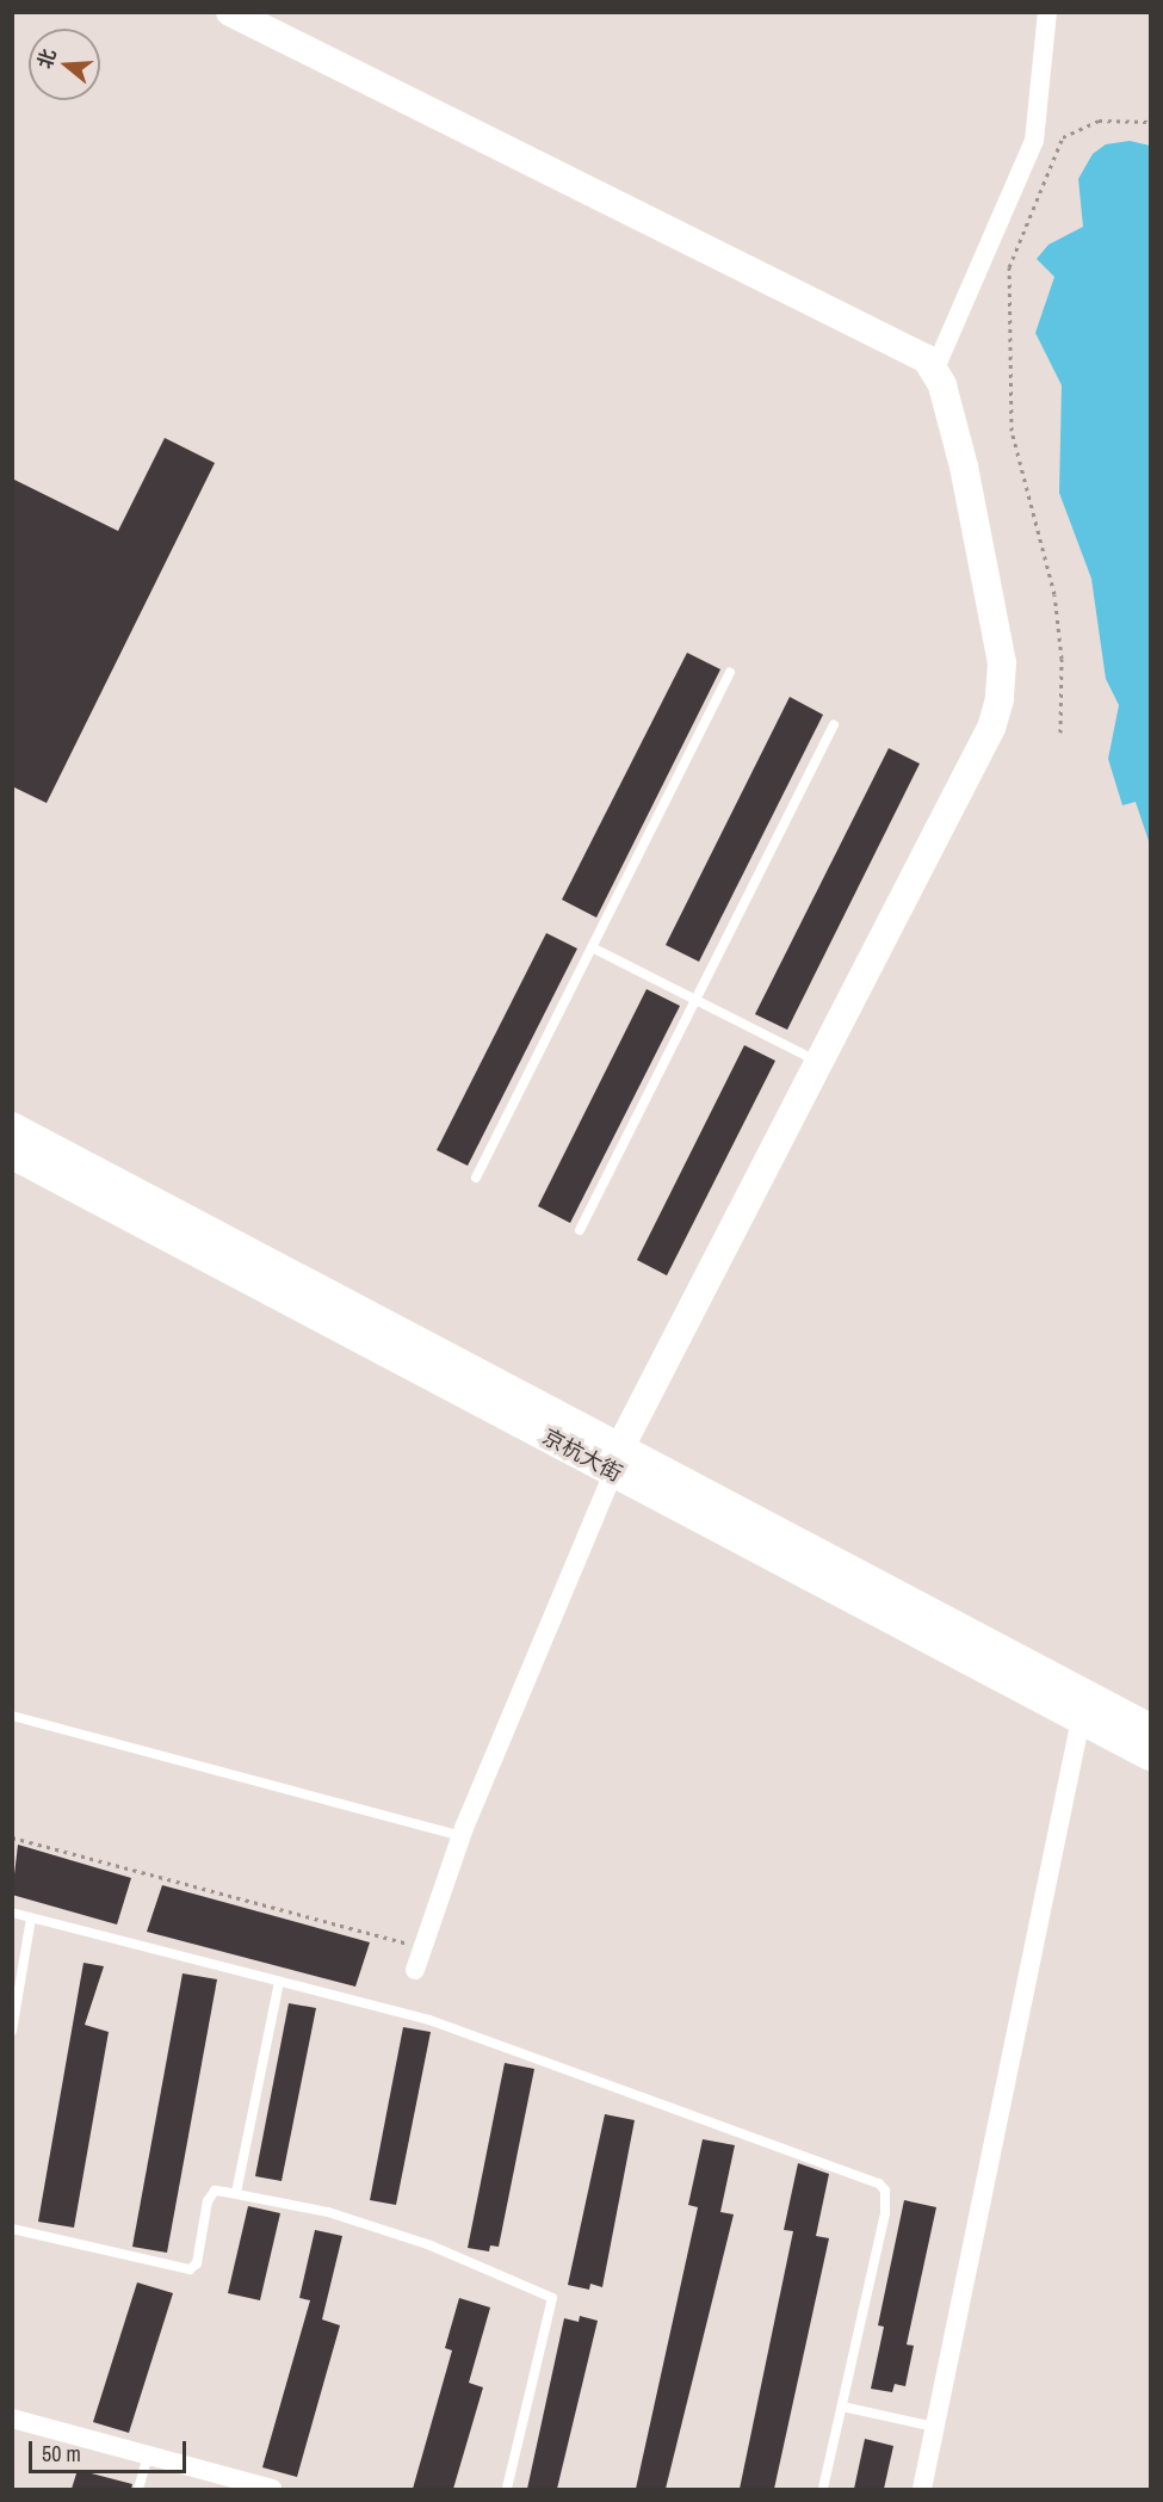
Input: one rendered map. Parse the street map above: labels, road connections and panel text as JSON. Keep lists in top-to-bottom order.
{
  "streets": {
    "main road": ["京杭大街"]
  },
  "scale_bar": "50 m",
  "north": "left"
}
